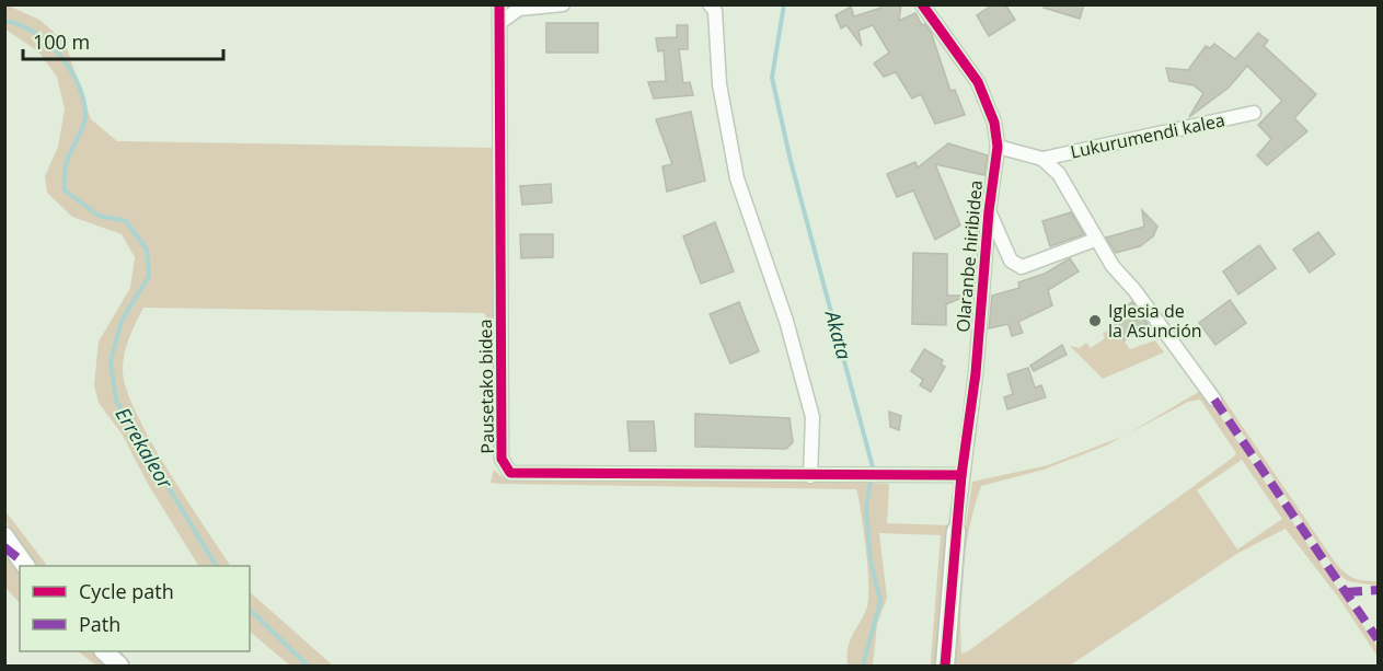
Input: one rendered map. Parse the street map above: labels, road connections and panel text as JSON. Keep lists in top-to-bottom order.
{
  "streets": {
    "street": ["Lukurumendi kalea", "Olaranbe hiribidea", "Pausetako bidea"]
  },
  "crossings": [
    ["Olaranbe hiribidea", "Pausetako bidea"]
  ],
  "water": ["Akata", "Errekaleor"],
  "places": ["Iglesia de la Asunción"],
  "legend": ["Cycle path", "Path"],
  "scale_bar": "100 m"
}
